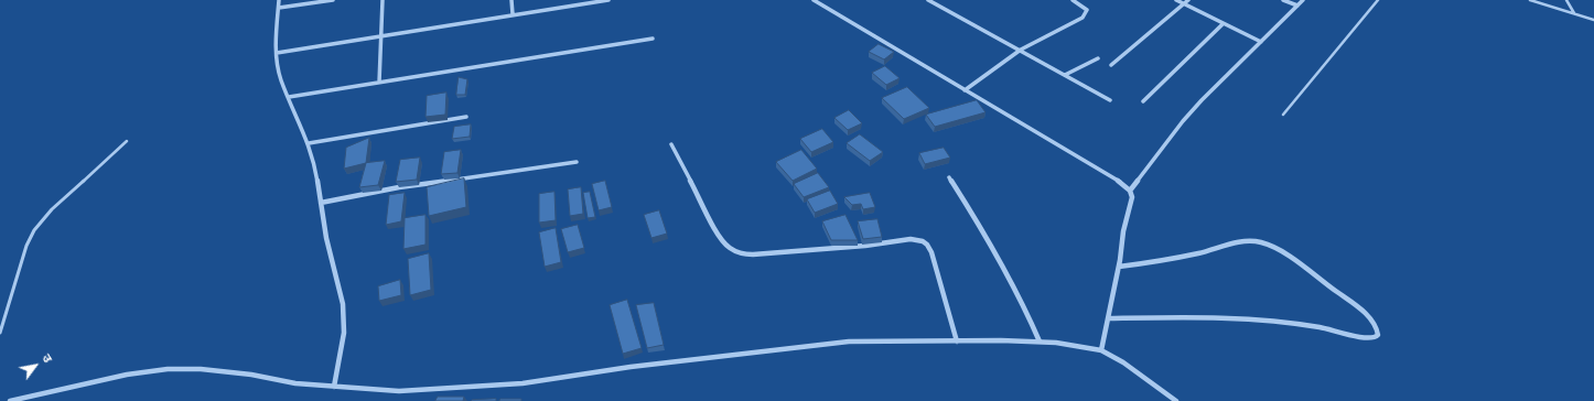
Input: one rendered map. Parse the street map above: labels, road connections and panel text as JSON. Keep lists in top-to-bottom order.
{
  "north": "top right"
}
